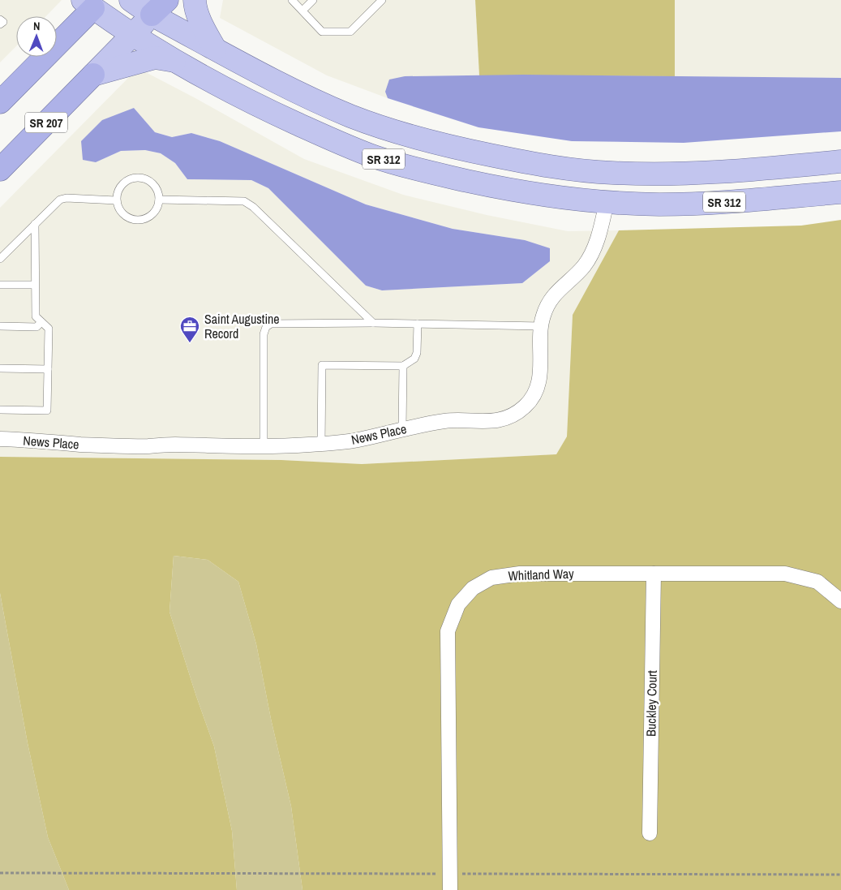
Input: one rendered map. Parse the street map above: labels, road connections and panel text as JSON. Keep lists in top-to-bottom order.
{
  "streets": {
    "highway": ["SR 207"],
    "main road": ["SR 312"],
    "street": ["News Place", "Whitland Way", "Buckley Court"]
  },
  "crossings": [
    ["SR 207", "SR 312"],
    ["SR 312", "News Place"],
    ["Whitland Way", "Buckley Court"]
  ],
  "places": {
    "office": ["Saint Augustine Record"]
  },
  "north": "top"
}
